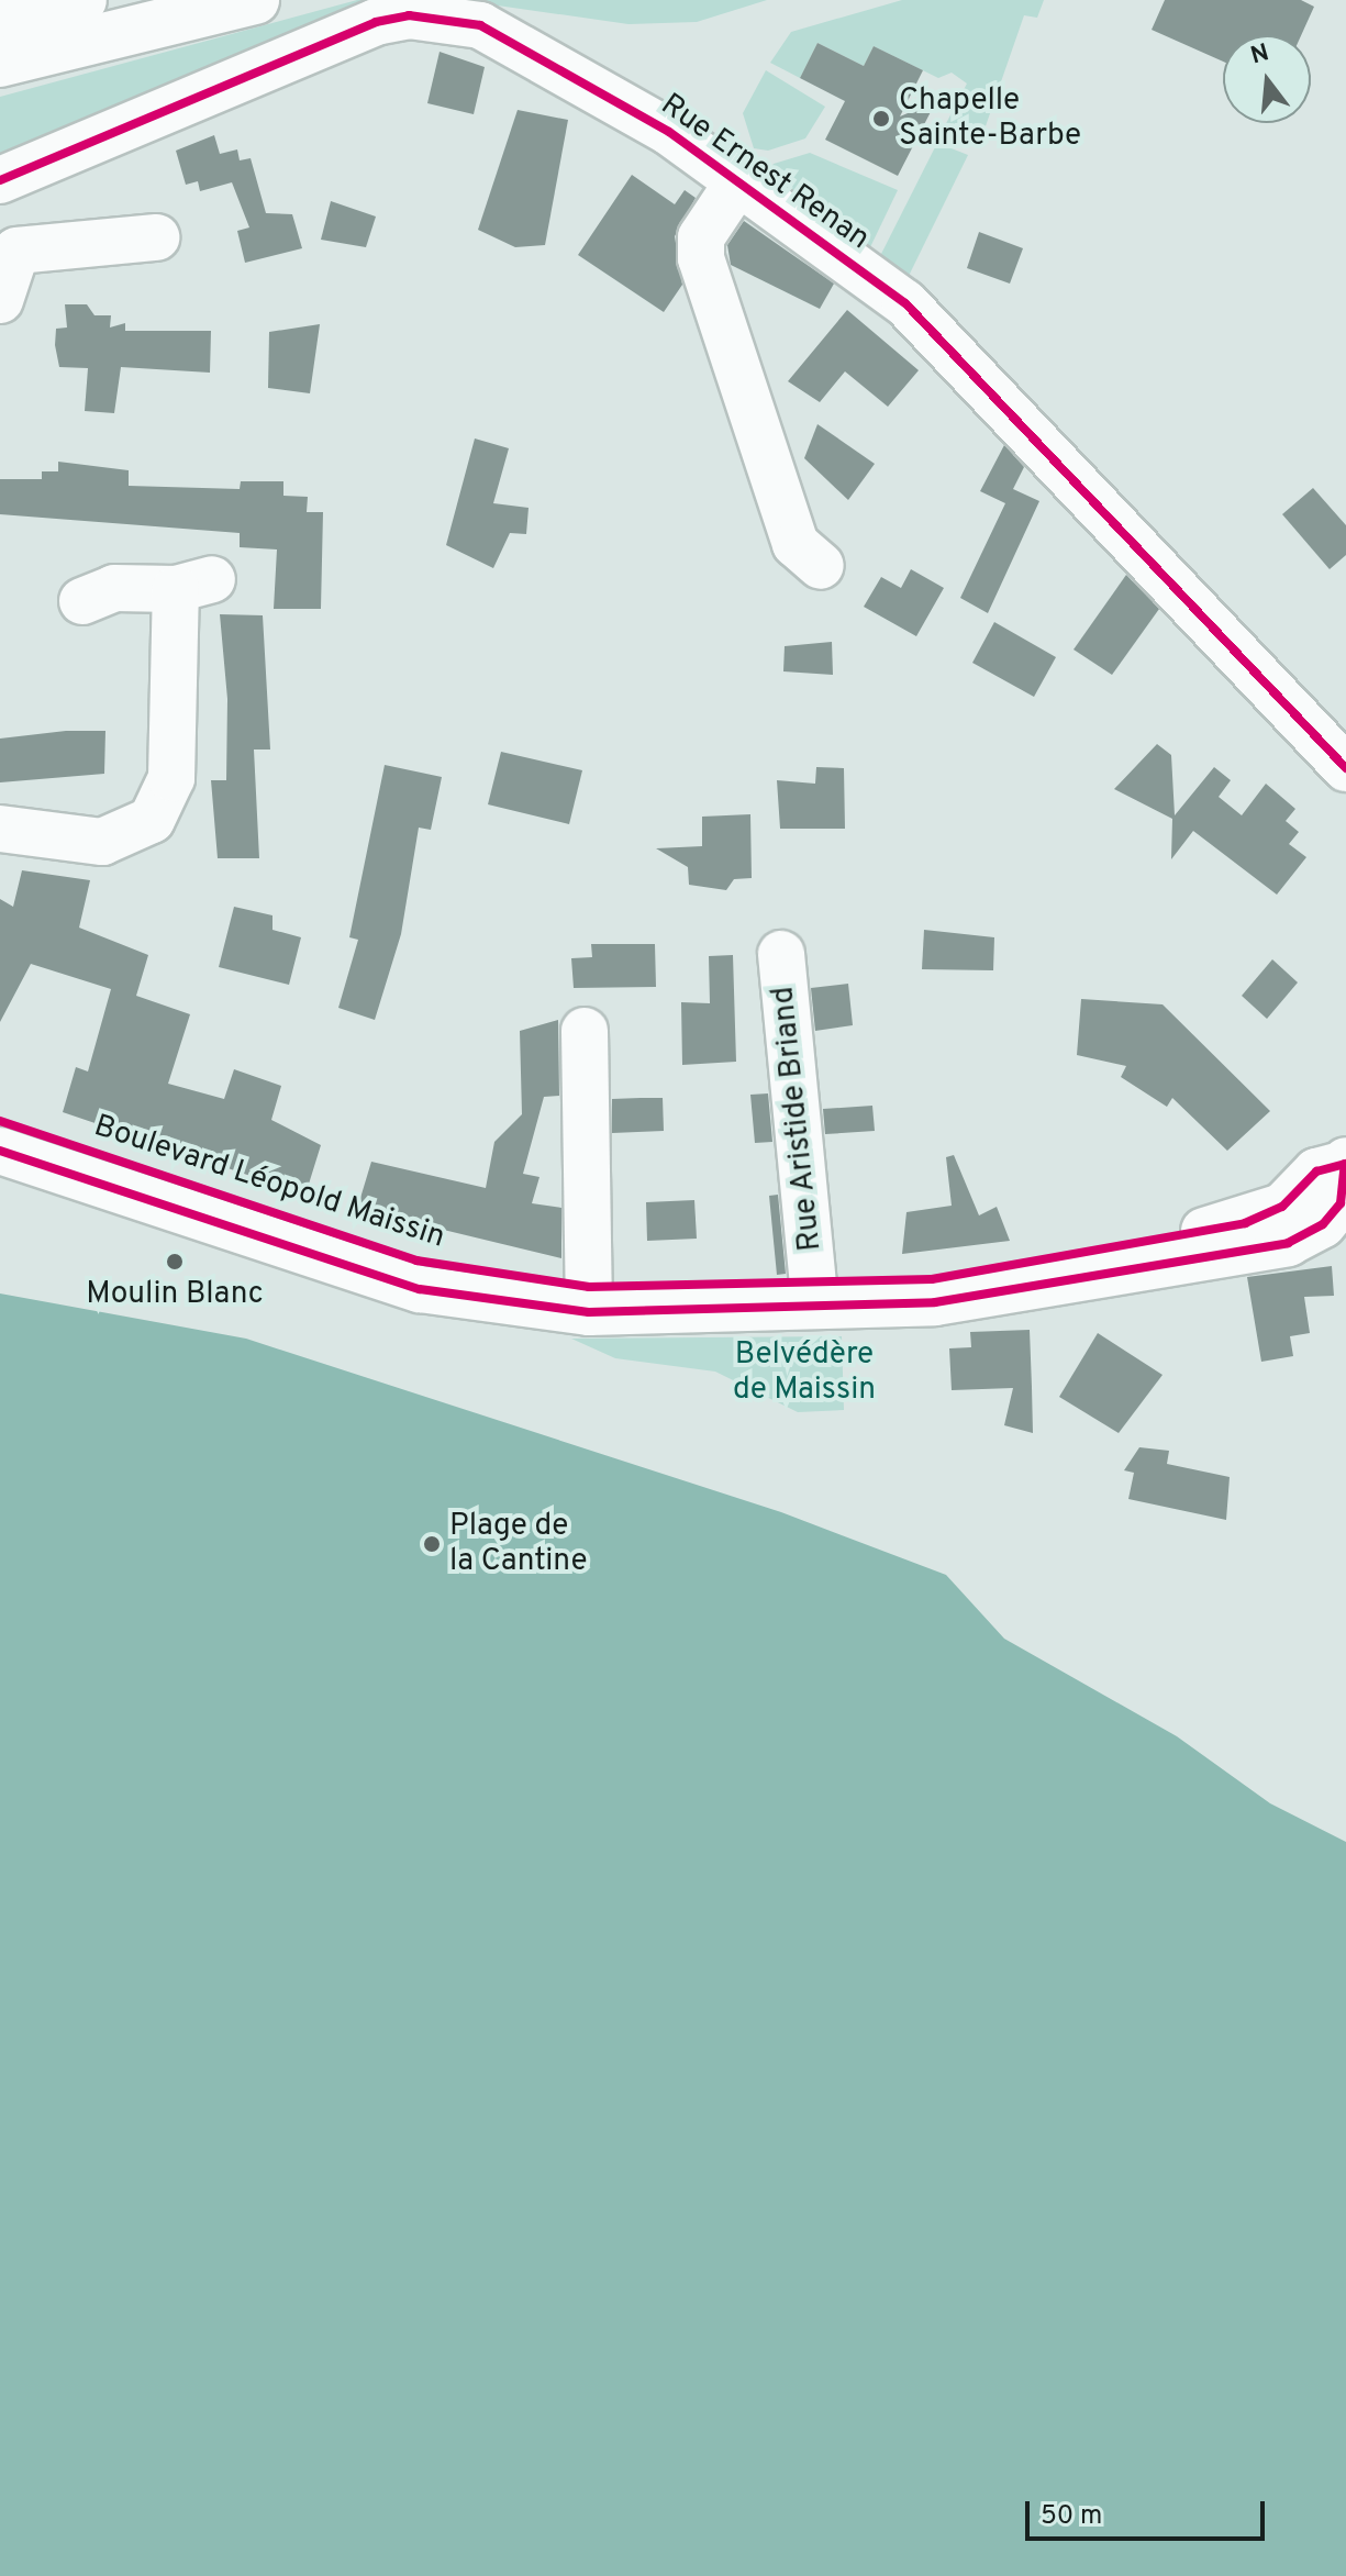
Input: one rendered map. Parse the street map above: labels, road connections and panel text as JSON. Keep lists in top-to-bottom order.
{
  "streets": {
    "street": ["Rue Ernest Renan", "Rue Aristide Briand", "Boulevard Léopold Maissin"]
  },
  "crossings": [
    ["Rue Aristide Briand", "Boulevard Léopold Maissin"]
  ],
  "parks": ["Belvédère de Maissin"],
  "places": ["Chapelle Sainte-Barbe", "Moulin Blanc", "Plage de la Cantine"],
  "scale_bar": "50 m",
  "north": "top"
}
